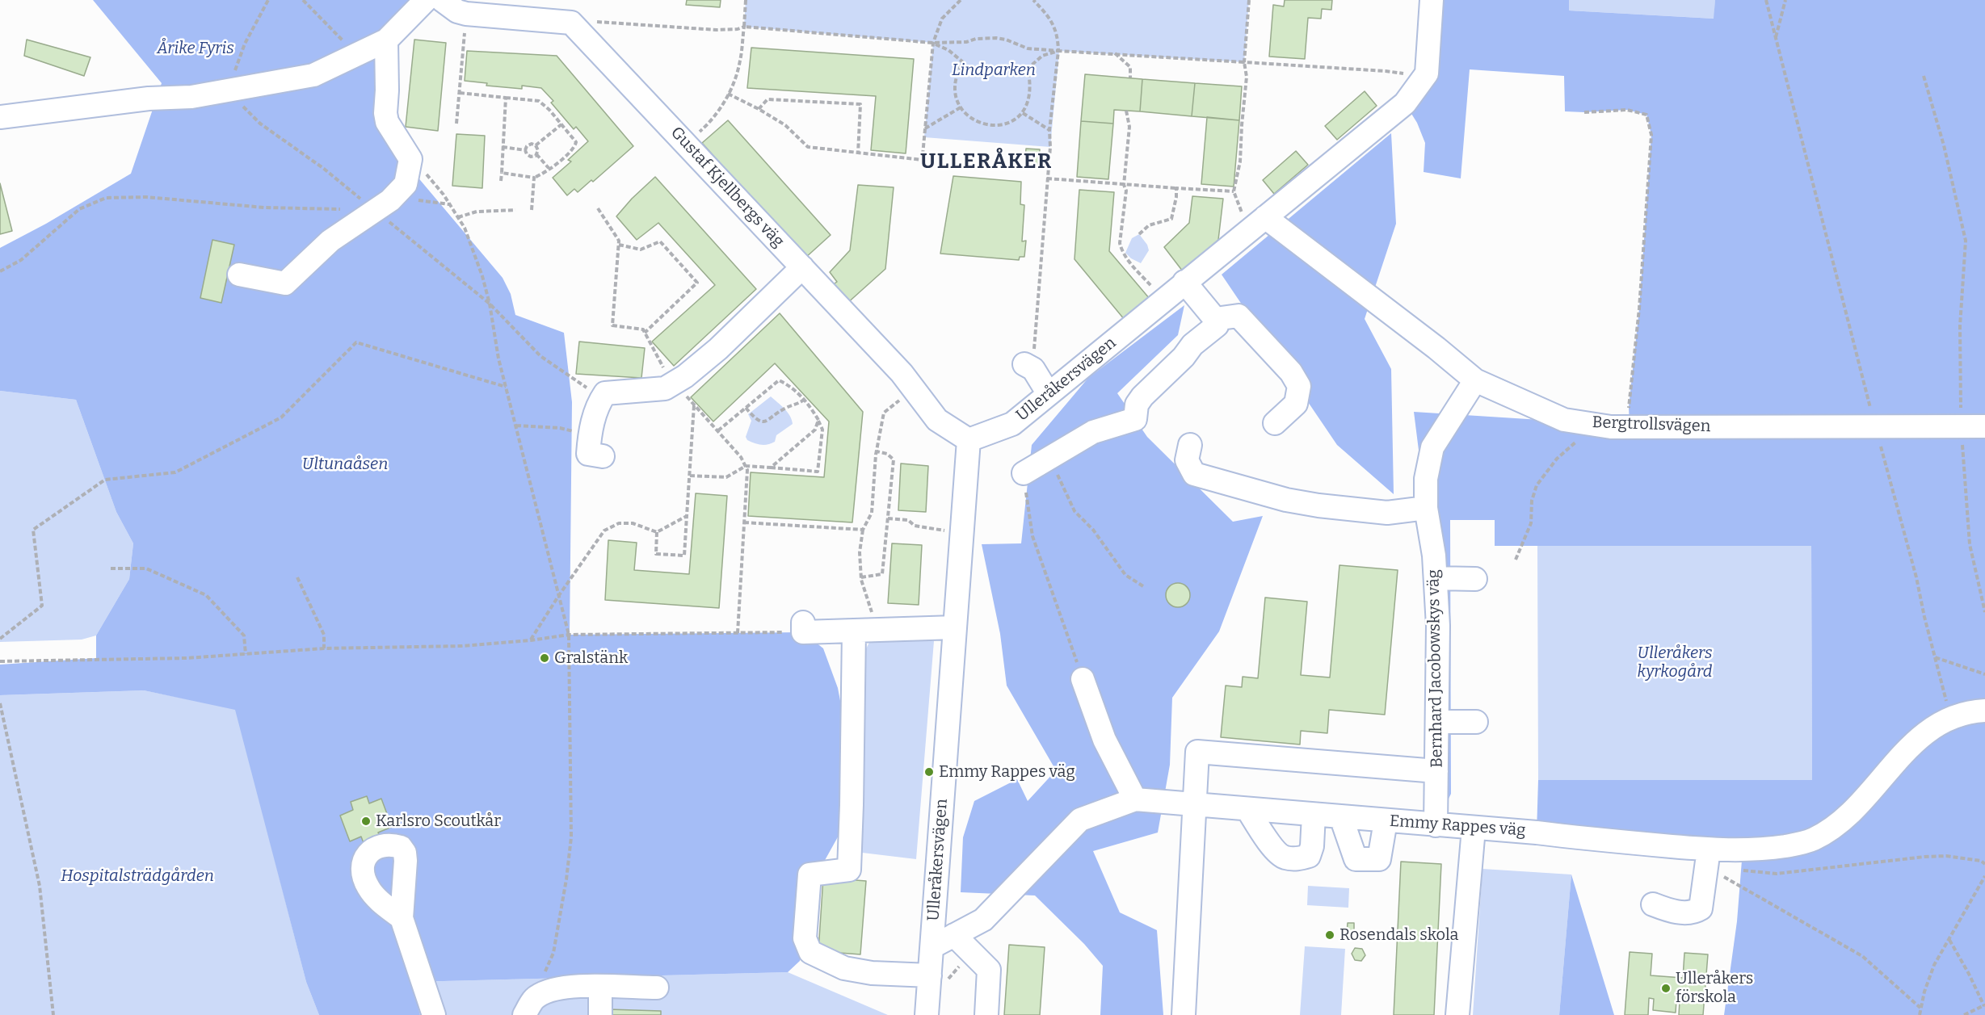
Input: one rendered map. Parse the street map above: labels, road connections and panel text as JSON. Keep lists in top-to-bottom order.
{
  "streets": {
    "street": [
      "Gustaf Kjellbergs väg",
      "Ulleråkersvägen",
      "Bergtrollsvägen",
      "Bernhard Jacobowskys väg",
      "Emmy Rappes väg"
    ]
  },
  "crossings": [
    ["Gustaf Kjellbergs väg", "Ulleråkersvägen"],
    ["Ulleråkersvägen", "Bergtrollsvägen"],
    ["Ulleråkersvägen", "Emmy Rappes väg"],
    ["Bergtrollsvägen", "Bernhard Jacobowskys väg"],
    ["Bernhard Jacobowskys väg", "Emmy Rappes väg"]
  ],
  "districts": ["ULLERÅKER"],
  "parks": [
    "Årike Fyris",
    "Lindparken",
    "Ultunaåsen",
    "Ulleråkers kyrkogård",
    "Hospitalsträdgården"
  ],
  "places": [
    "Gralstänk",
    "Emmy Rappes väg",
    "Karlsro Scoutkår",
    "Rosendals skola",
    "Ulleråkers förskola"
  ]
}
